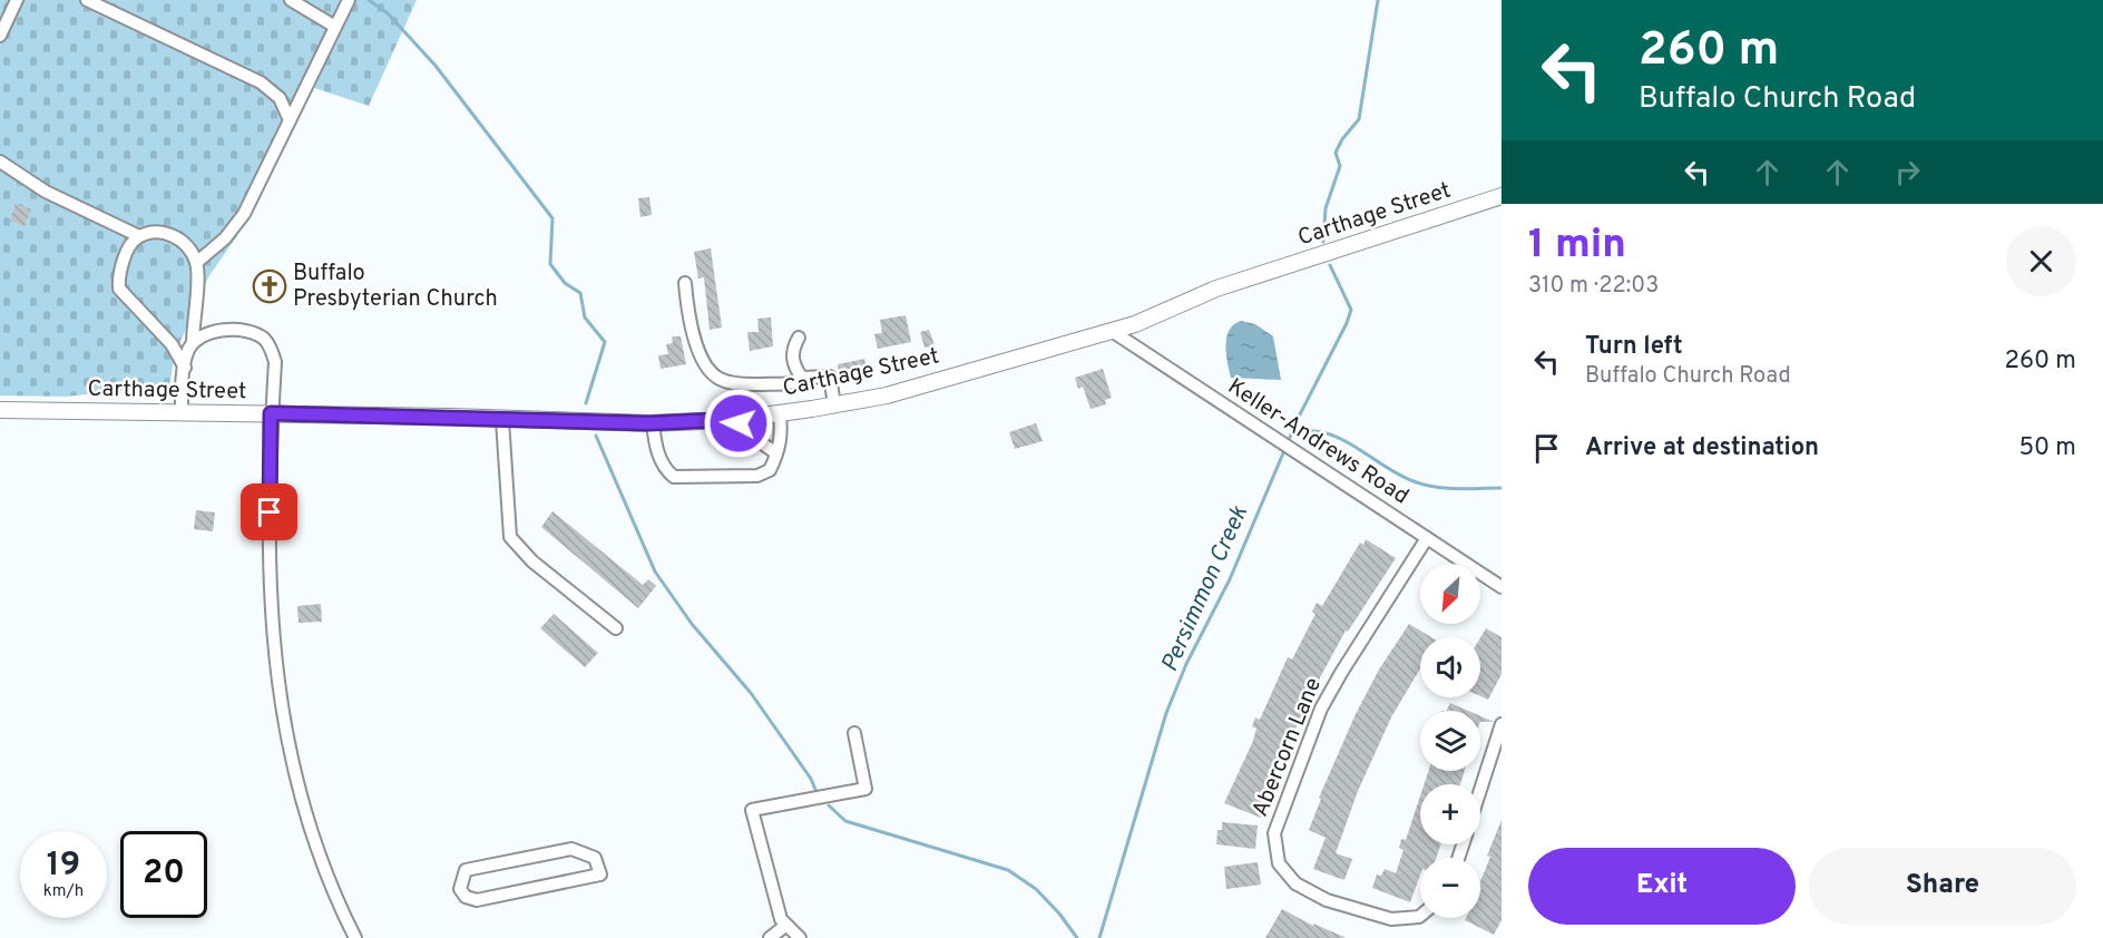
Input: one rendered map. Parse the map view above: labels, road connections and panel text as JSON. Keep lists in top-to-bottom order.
{
  "streets": {
    "main road": ["Carthage Street"],
    "street": ["Keller-Andrews Road", "Abercorn Lane"]
  },
  "crossings": [
    ["Carthage Street", "Keller-Andrews Road"],
    ["Keller-Andrews Road", "Abercorn Lane"]
  ],
  "water": ["Persimmon Creek"],
  "places": {
    "church": ["Buffalo Presbyterian Church"]
  },
  "north": "bottom left",
  "page": {
    "turn": ["260 m", "Buffalo Church Road"],
    "heading": ["1 min", "310 m · 22:03"],
    "list": [
      {
        "name": "Turn left",
        "note": "Buffalo Church Road",
        "value": "260 m"
      },
      {
        "name": "Arrive at destination",
        "value": "50 m"
      }
    ],
    "map_buttons": ["+", "−"],
    "speed": "19 km/h",
    "limit": "20",
    "buttons": ["Exit", "Share"]
  }
}
